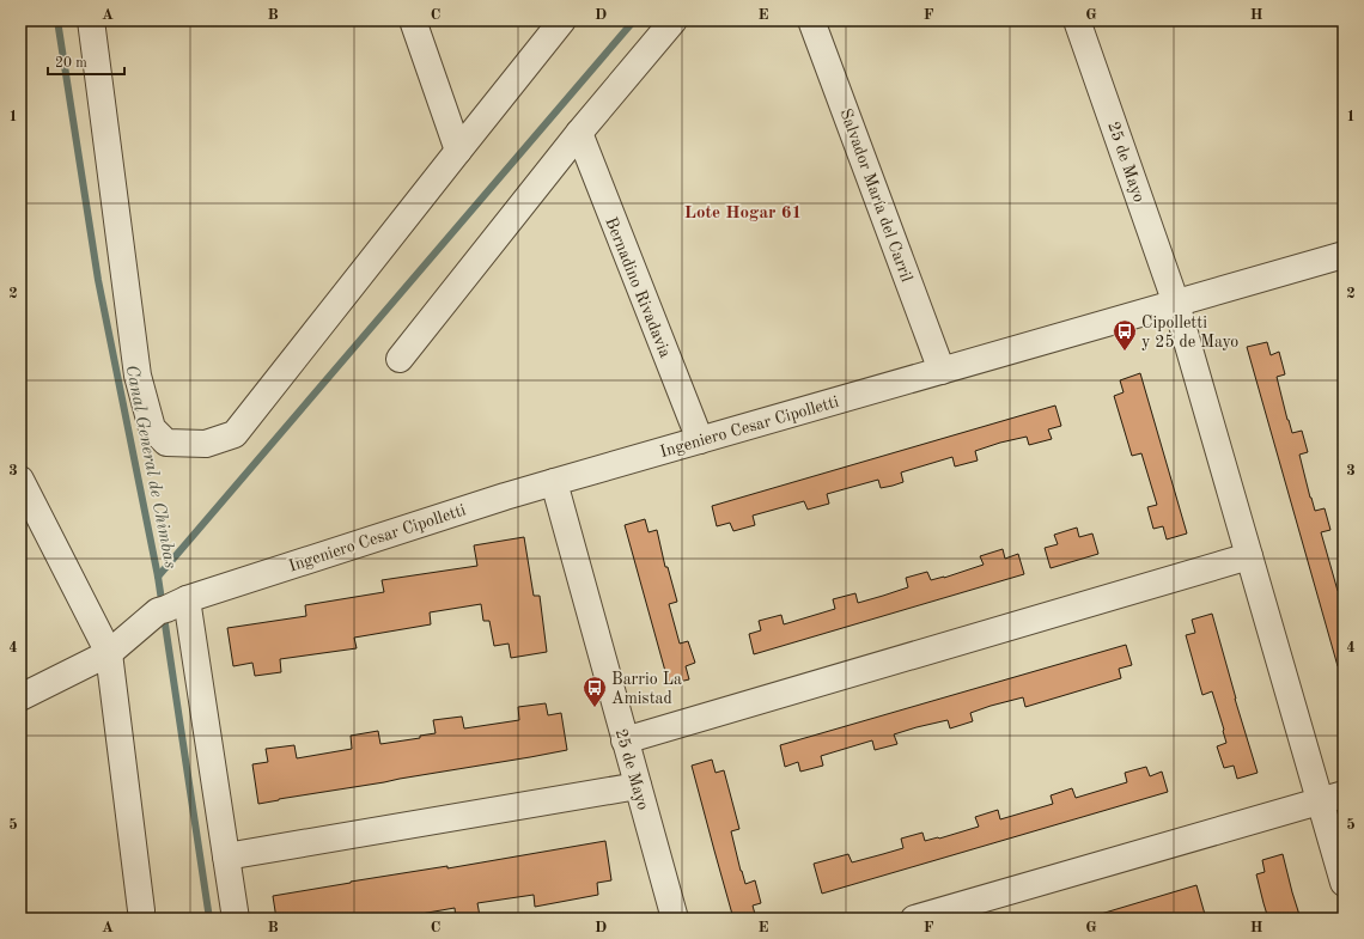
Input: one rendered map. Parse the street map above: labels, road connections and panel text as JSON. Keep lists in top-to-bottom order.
{
  "streets": {
    "street": [
      "25 de Mayo",
      "Salvador María del Carril",
      "Bernadino Rivadavia",
      "Ingeniero Cesar Cipolletti"
    ]
  },
  "crossings": [
    ["25 de Mayo", "Ingeniero Cesar Cipolletti"],
    ["Salvador María del Carril", "Ingeniero Cesar Cipolletti"],
    ["Bernadino Rivadavia", "Ingeniero Cesar Cipolletti"]
  ],
  "districts": ["Lote Hogar 61"],
  "water": ["Canal General de Chimbas"],
  "places": {
    "bus stop": ["Cipolletti y 25 de Mayo", "Barrio La Amistad"]
  },
  "scale_bar": "20 m",
  "grid": {
    "columns": [
      "A",
      "B",
      "C",
      "D",
      "E",
      "F",
      "G",
      "H"
    ],
    "rows": [
      "1",
      "2",
      "3",
      "4",
      "5"
    ]
  }
}
